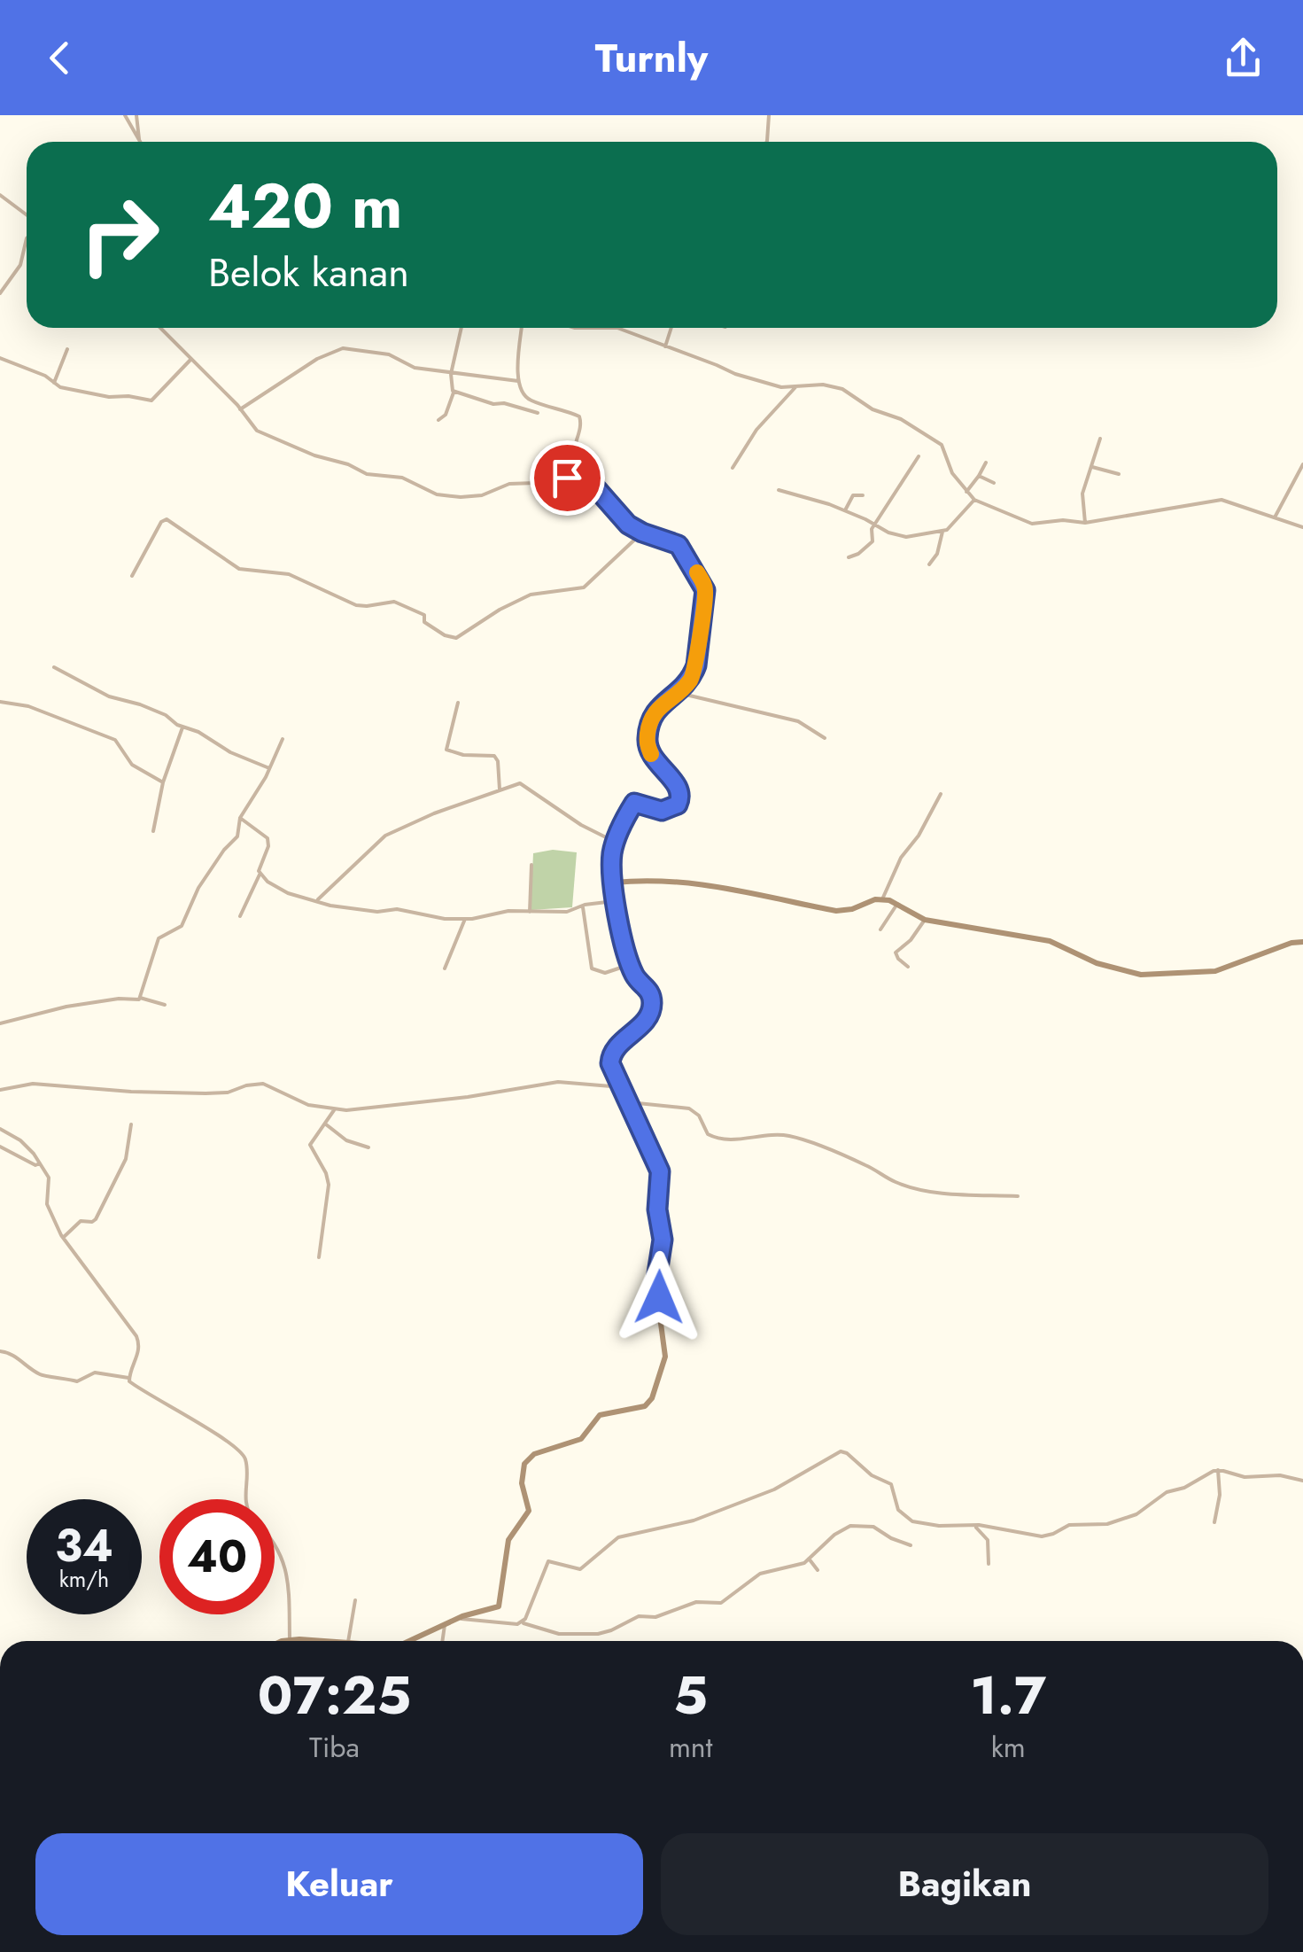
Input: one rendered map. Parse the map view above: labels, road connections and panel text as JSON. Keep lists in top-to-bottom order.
{
  "page": {
    "header": "Turnly",
    "turn": ["420 m", "Belok kanan"],
    "speed": "34 km/h",
    "limit": "40",
    "eta": [
      "07:25",
      "Tiba",
      "5",
      "mnt",
      "1.7",
      "km"
    ],
    "buttons": ["Keluar", "Bagikan"]
  }
}
